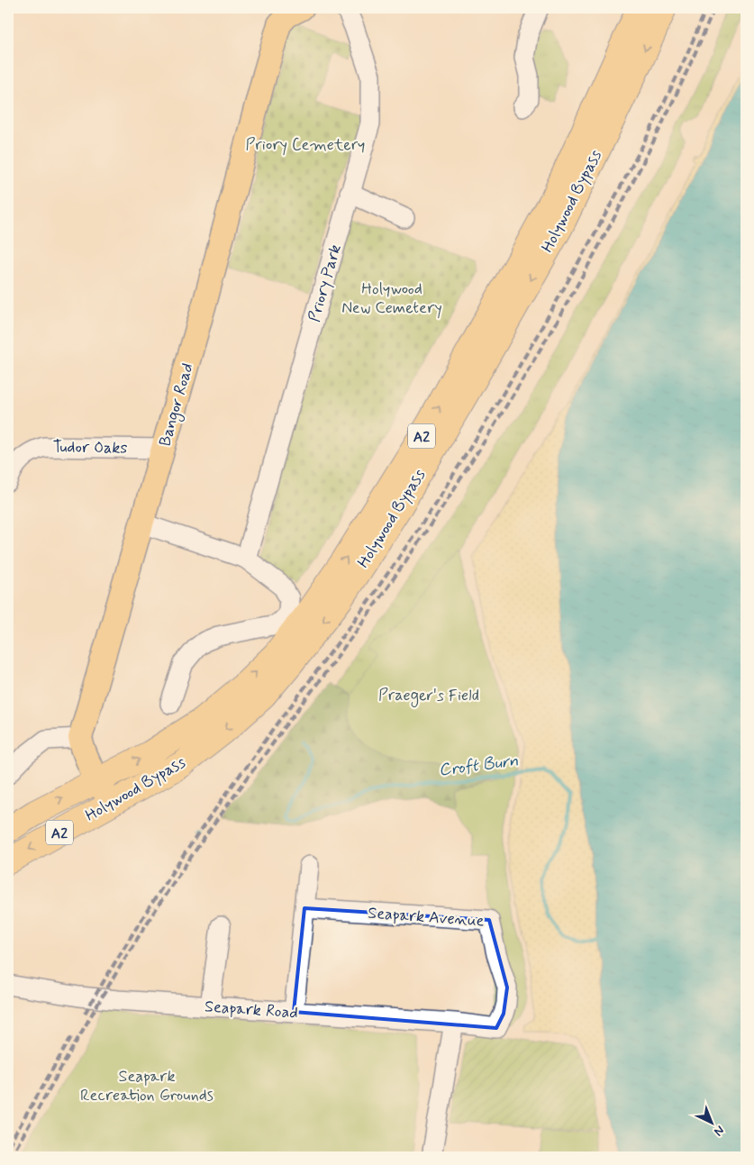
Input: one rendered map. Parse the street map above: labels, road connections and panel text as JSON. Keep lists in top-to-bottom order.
{
  "streets": {
    "highway": ["Holywood Bypass", "A2"],
    "main road": ["Bangor Road"],
    "street": [
      "Priory Park",
      "Tudor Oaks",
      "Seapark Avenue",
      "Seapark Road"
    ]
  },
  "crossings": [
    ["Bangor Road", "Tudor Oaks"],
    ["Seapark Avenue", "Seapark Road"]
  ],
  "water": ["Croft Burn"],
  "parks": [
    "Priory Cemetery",
    "Holywood New Cemetery",
    "Praeger's Field",
    "Seapark Recreation Grounds"
  ],
  "north": "bottom right"
}
